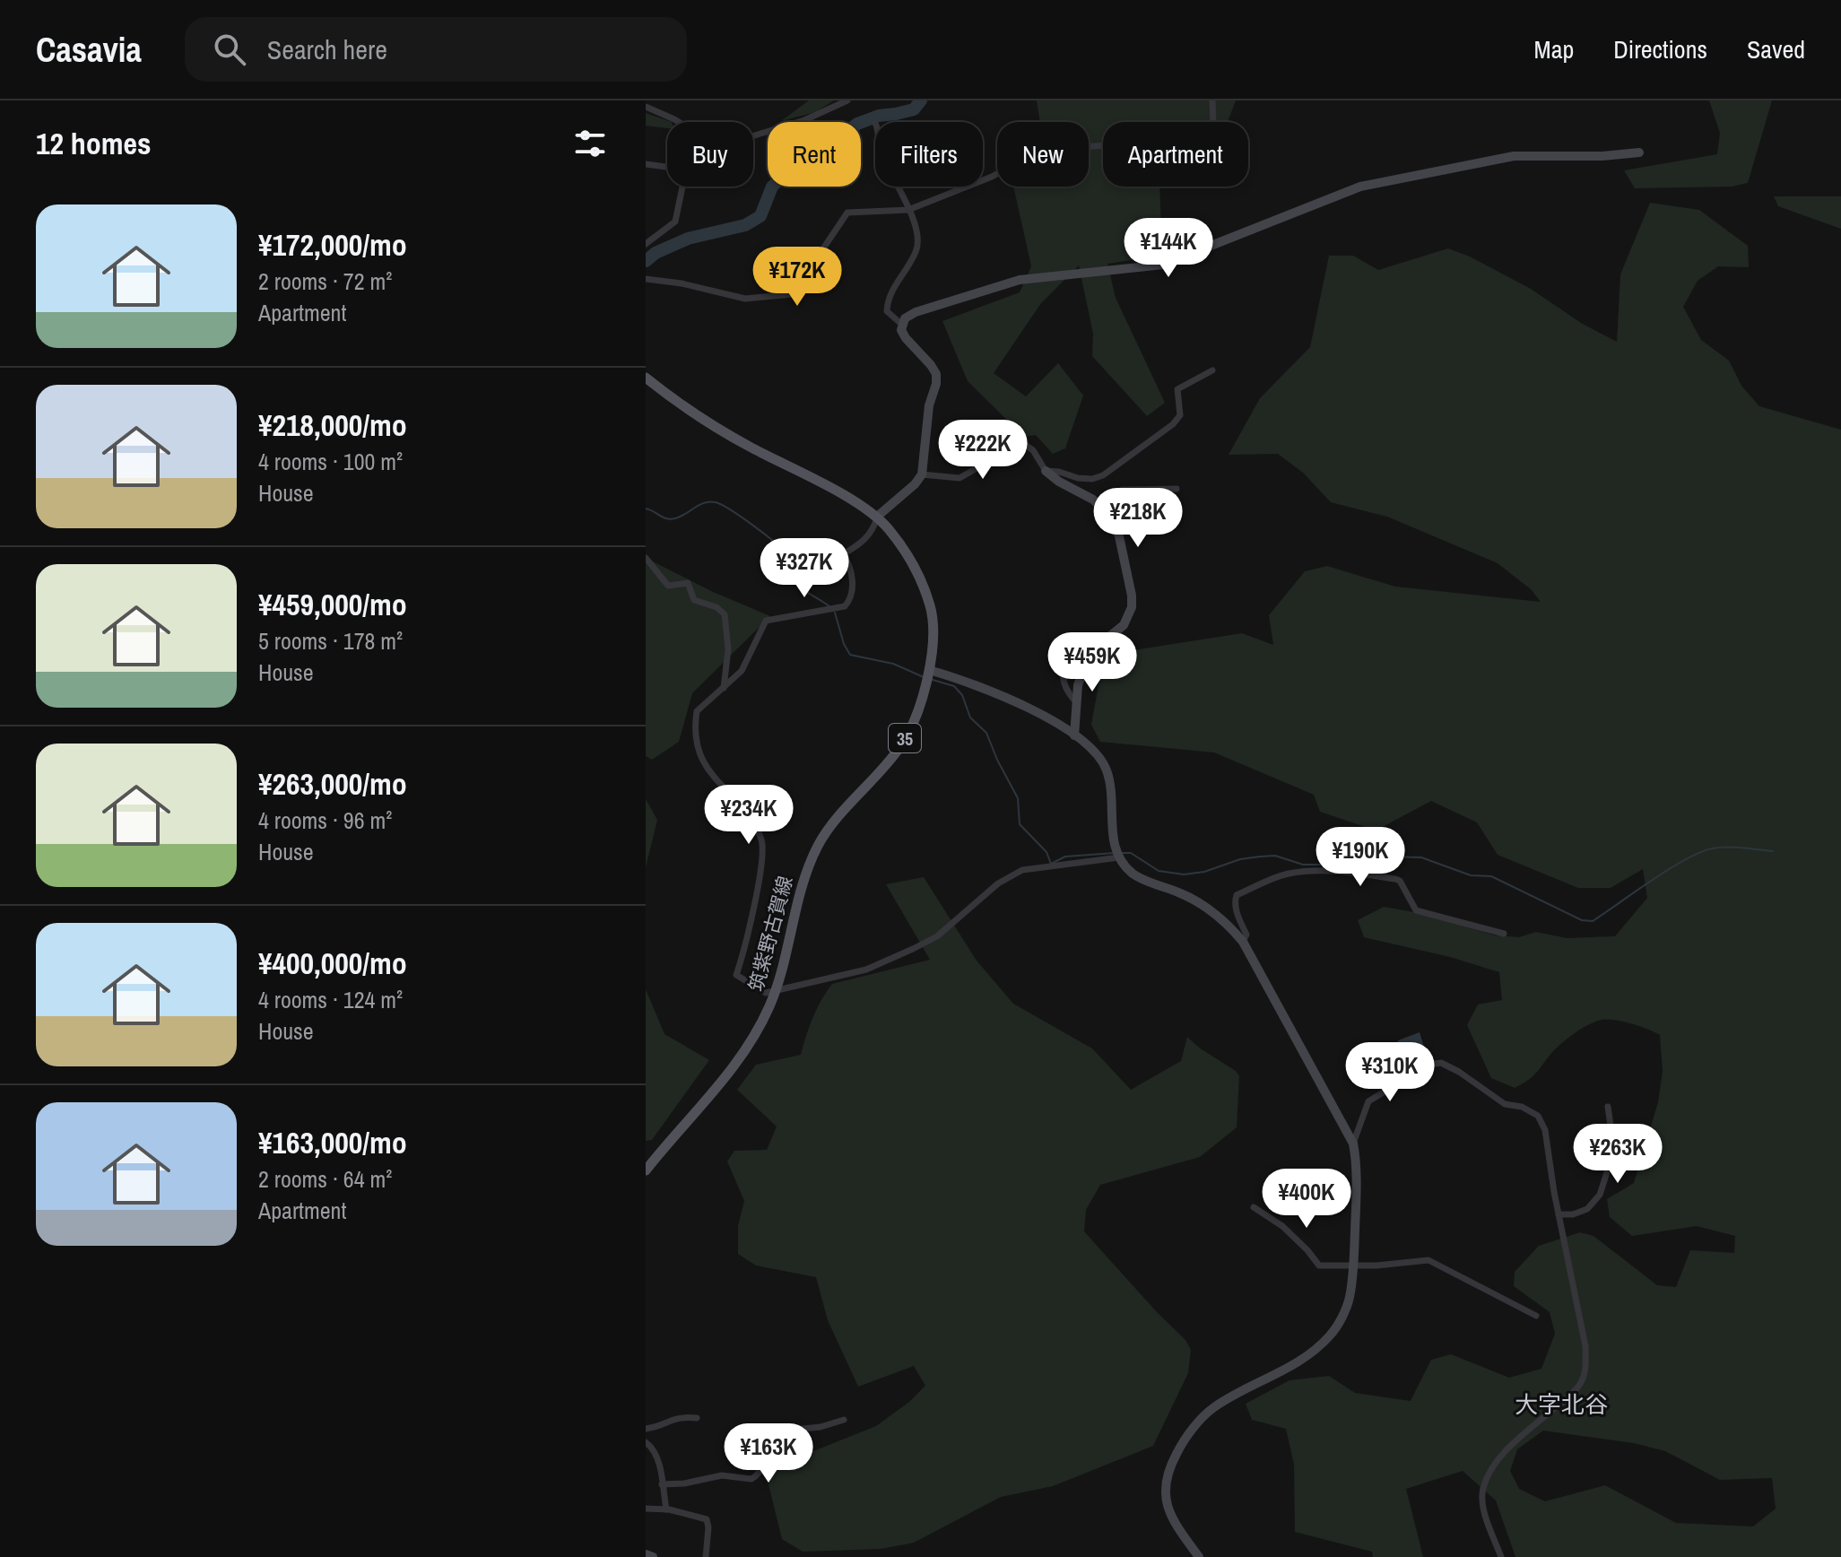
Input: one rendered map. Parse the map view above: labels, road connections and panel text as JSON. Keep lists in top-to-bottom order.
{
  "streets": {
    "main road": ["35", "筑紫野古賀線"]
  },
  "districts": ["大字北谷"],
  "page": {
    "header": "Casavia",
    "search": "Search here",
    "nav": ["Map", "Directions", "Saved"],
    "heading": "12 homes",
    "chip": [
      "Buy",
      "Rent",
      "Filters",
      "New",
      "Apartment"
    ],
    "list": [
      {
        "name": "¥172,000/mo",
        "note": "2 rooms · 72 m² · Apartment"
      },
      {
        "name": "¥218,000/mo",
        "note": "4 rooms · 100 m² · House"
      },
      {
        "name": "¥459,000/mo",
        "note": "5 rooms · 178 m² · House"
      },
      {
        "name": "¥263,000/mo",
        "note": "4 rooms · 96 m² · House"
      },
      {
        "name": "¥400,000/mo",
        "note": "4 rooms · 124 m² · House"
      },
      {
        "name": "¥163,000/mo",
        "note": "2 rooms · 64 m² · Apartment"
      }
    ],
    "price": [
      "¥144K",
      "¥172K",
      "¥222K",
      "¥218K",
      "¥327K",
      "¥459K",
      "¥234K",
      "¥190K",
      "¥310K",
      "¥263K",
      "¥400K",
      "¥163K"
    ]
  }
}
